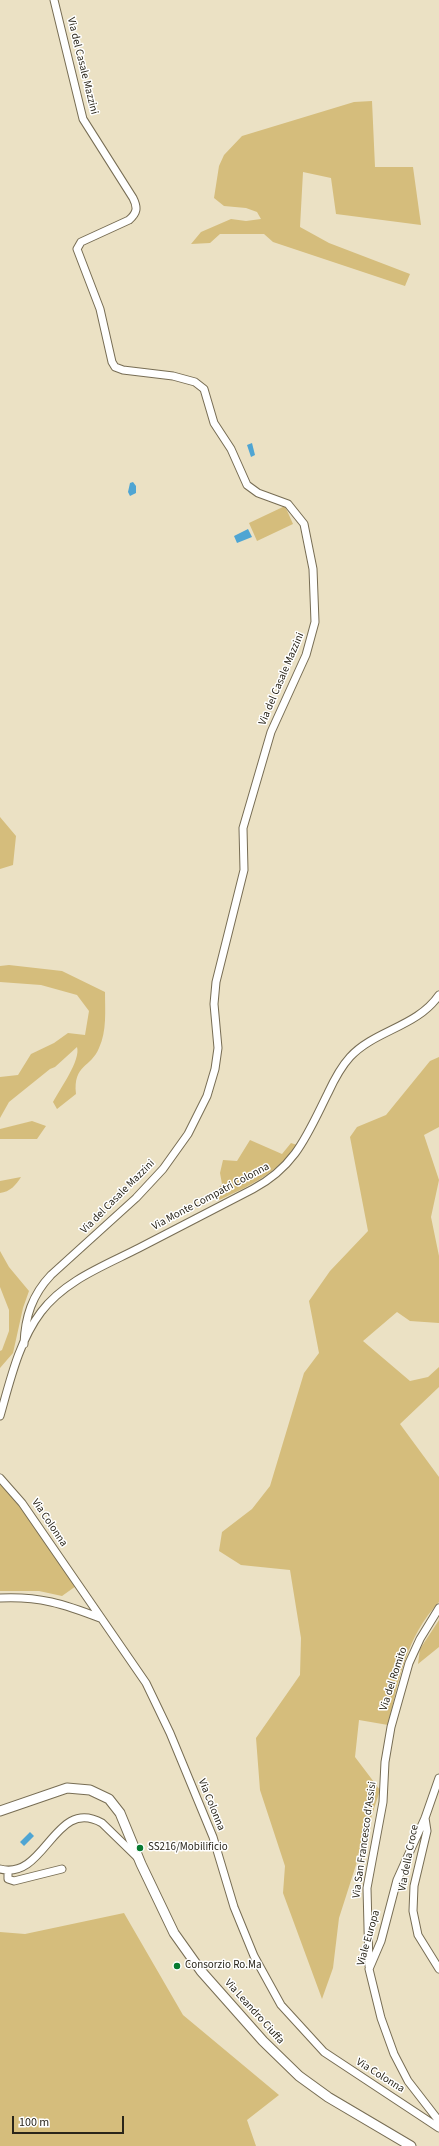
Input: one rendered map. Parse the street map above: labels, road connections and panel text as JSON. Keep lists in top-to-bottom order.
{
  "streets": {
    "main road": ["Via Leandro Ciuffa"],
    "street": [
      "Via del Casale Mazzini",
      "Via Monte Compatri Colonna",
      "Via Colonna",
      "Via del Romito",
      "Via San Francesco d'Assisi",
      "Via della Croce",
      "Viale Europa"
    ]
  },
  "crossings": [
    ["Via del Casale Mazzini", "Via Monte Compatri Colonna"],
    ["Via del Romito", "Via San Francesco d'Assisi"],
    ["Via San Francesco d'Assisi", "Viale Europa"],
    ["Via della Croce", "Viale Europa"]
  ],
  "places": ["SS216/Mobilificio", "Consorzio Ro.Ma"],
  "scale_bar": "100 m"
}
